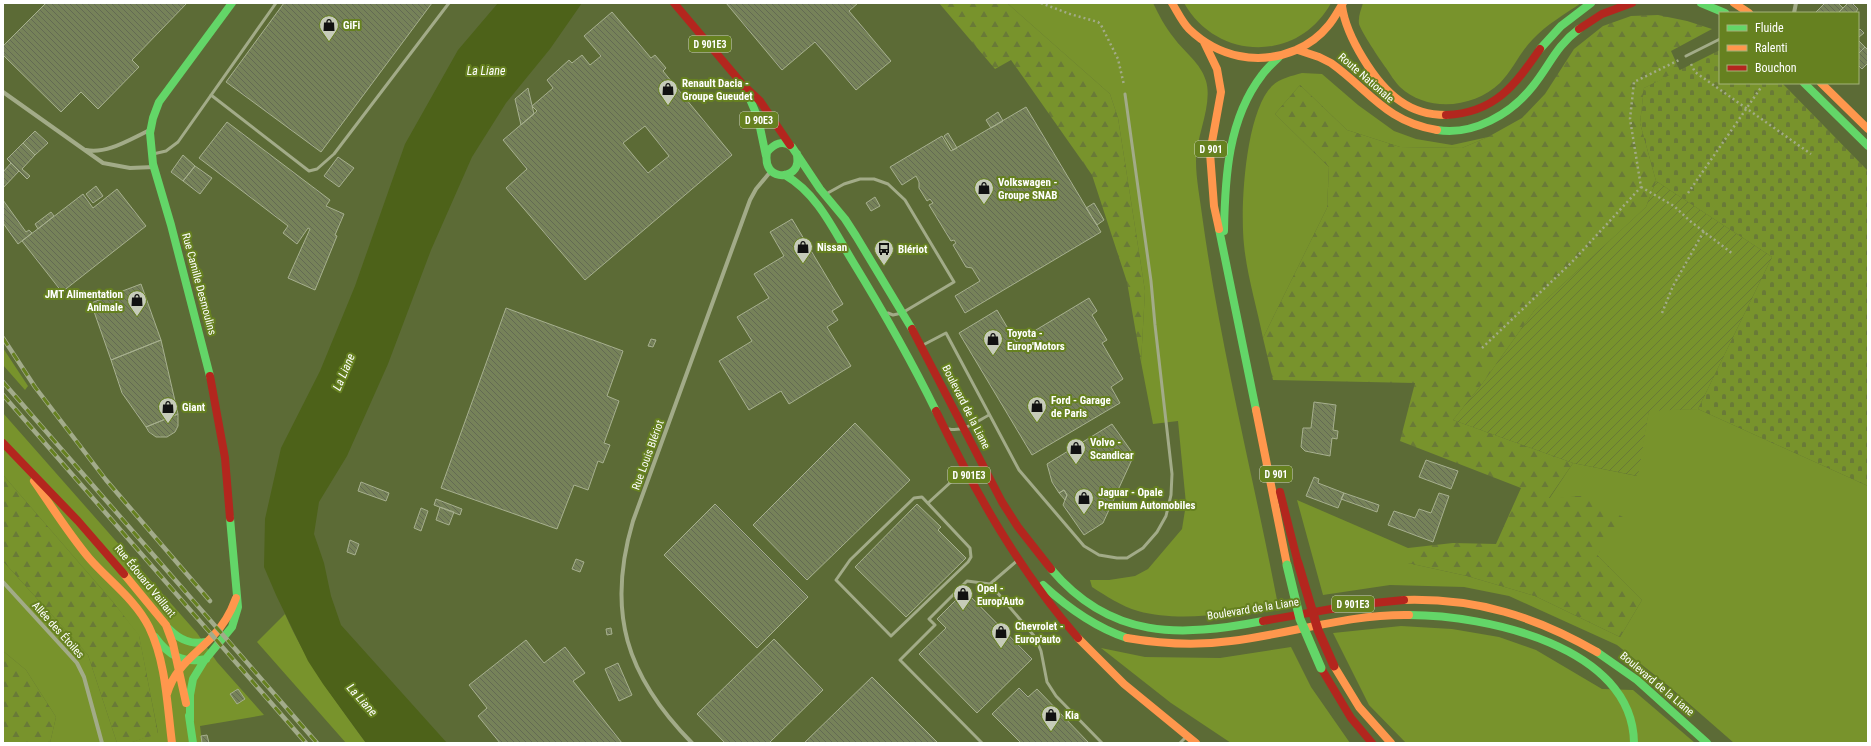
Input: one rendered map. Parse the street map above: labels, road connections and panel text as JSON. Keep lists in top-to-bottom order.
{
  "streets": {
    "main road": [
      "D 901E3",
      "Route Nationale",
      "D 90E3",
      "D 901",
      "Rue Camille Desmoulins",
      "Boulevard de la Liane",
      "Rue Édouard Vaillant"
    ],
    "street": ["Rue Louis Blériot", "Allée des Étoiles"]
  },
  "crossings": [
    ["D 901E3", "D 90E3"],
    ["D 901E3", "Boulevard de la Liane"],
    ["D 901E3", "Rue Louis Blériot"],
    ["D 90E3", "Boulevard de la Liane"],
    ["D 90E3", "Rue Louis Blériot"],
    ["Rue Camille Desmoulins", "Rue Édouard Vaillant"],
    ["Boulevard de la Liane", "Rue Louis Blériot"]
  ],
  "water": ["La Liane"],
  "places": {
    "shop": [
      "GiFi",
      "Renault Dacia - Groupe Gueudet",
      "Volkswagen - Groupe SNAB",
      "Nissan",
      "JMT Alimentation Animale",
      "Toyota - Europ'Motors",
      "Ford - Garage de Paris",
      "Giant",
      "Volvo - Scandicar",
      "Jaguar - Opale Premium Automobiles",
      "Opel - Europ'Auto",
      "Chevrolet - Europ'auto",
      "Kia"
    ],
    "bus stop": ["Blériot"]
  },
  "legend": ["Fluide", "Ralenti", "Bouchon"]
}
